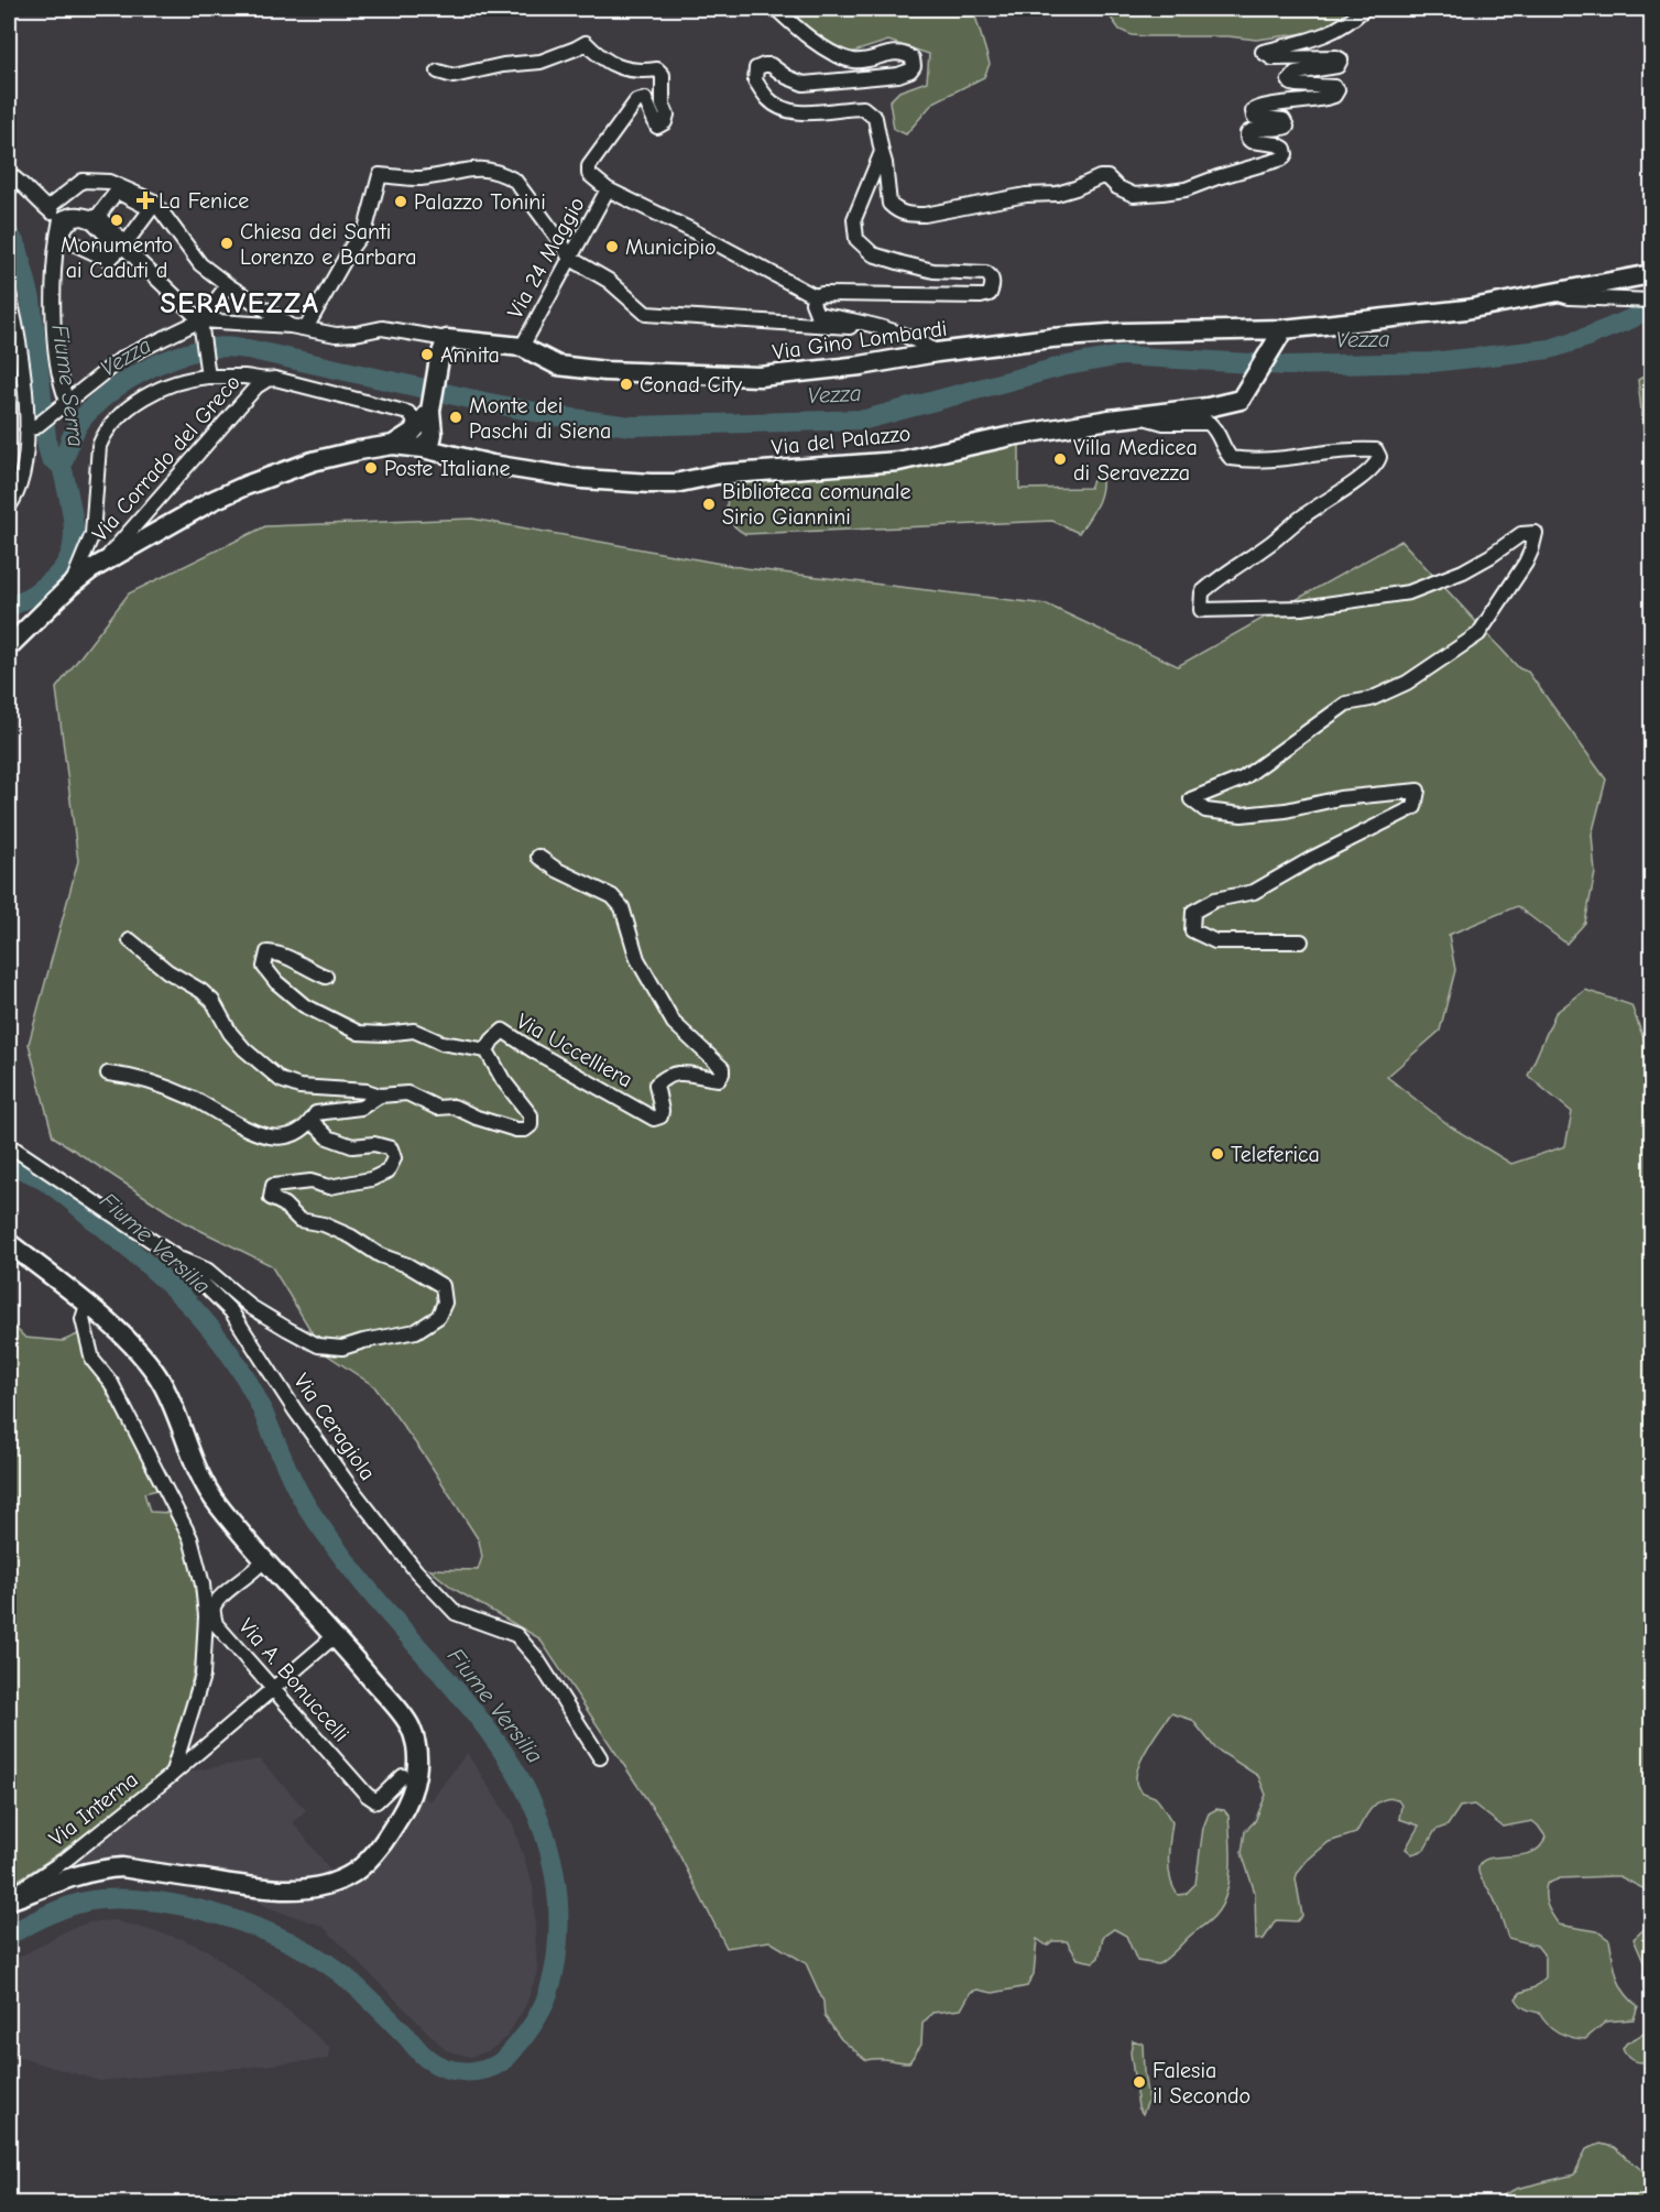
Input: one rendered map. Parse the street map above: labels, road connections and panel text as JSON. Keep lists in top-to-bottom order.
{
  "streets": {
    "main road": ["Via Gino Lombardi", "Via del Palazzo"],
    "street": [
      "Via 24 Maggio",
      "Via Corrado del Greco",
      "Via Uccelliera",
      "Via Ceragiola",
      "Via A. Bonuccelli",
      "Via Interna"
    ]
  },
  "crossings": [
    ["Via 24 Maggio", "Via Gino Lombardi"],
    ["Via Gino Lombardi", "Via del Palazzo"],
    ["Via A. Bonuccelli", "Via Interna"]
  ],
  "districts": ["SERAVEZZA"],
  "water": ["Vezza", "Fiume Serra", "Fiume Versilia"],
  "places": {
    "health": ["La Fenice"],
    "other": [
      "Palazzo Tonini",
      "Monumento ai Caduti d",
      "Chiesa dei Santi Lorenzo e Barbara",
      "Municipio",
      "Annita",
      "Conad City",
      "Monte dei Paschi di Siena",
      "Villa Medicea di Seravezza",
      "Poste Italiane",
      "Biblioteca comunale Sirio Giannini",
      "Teleferica",
      "Falesia il Secondo"
    ]
  }
}
